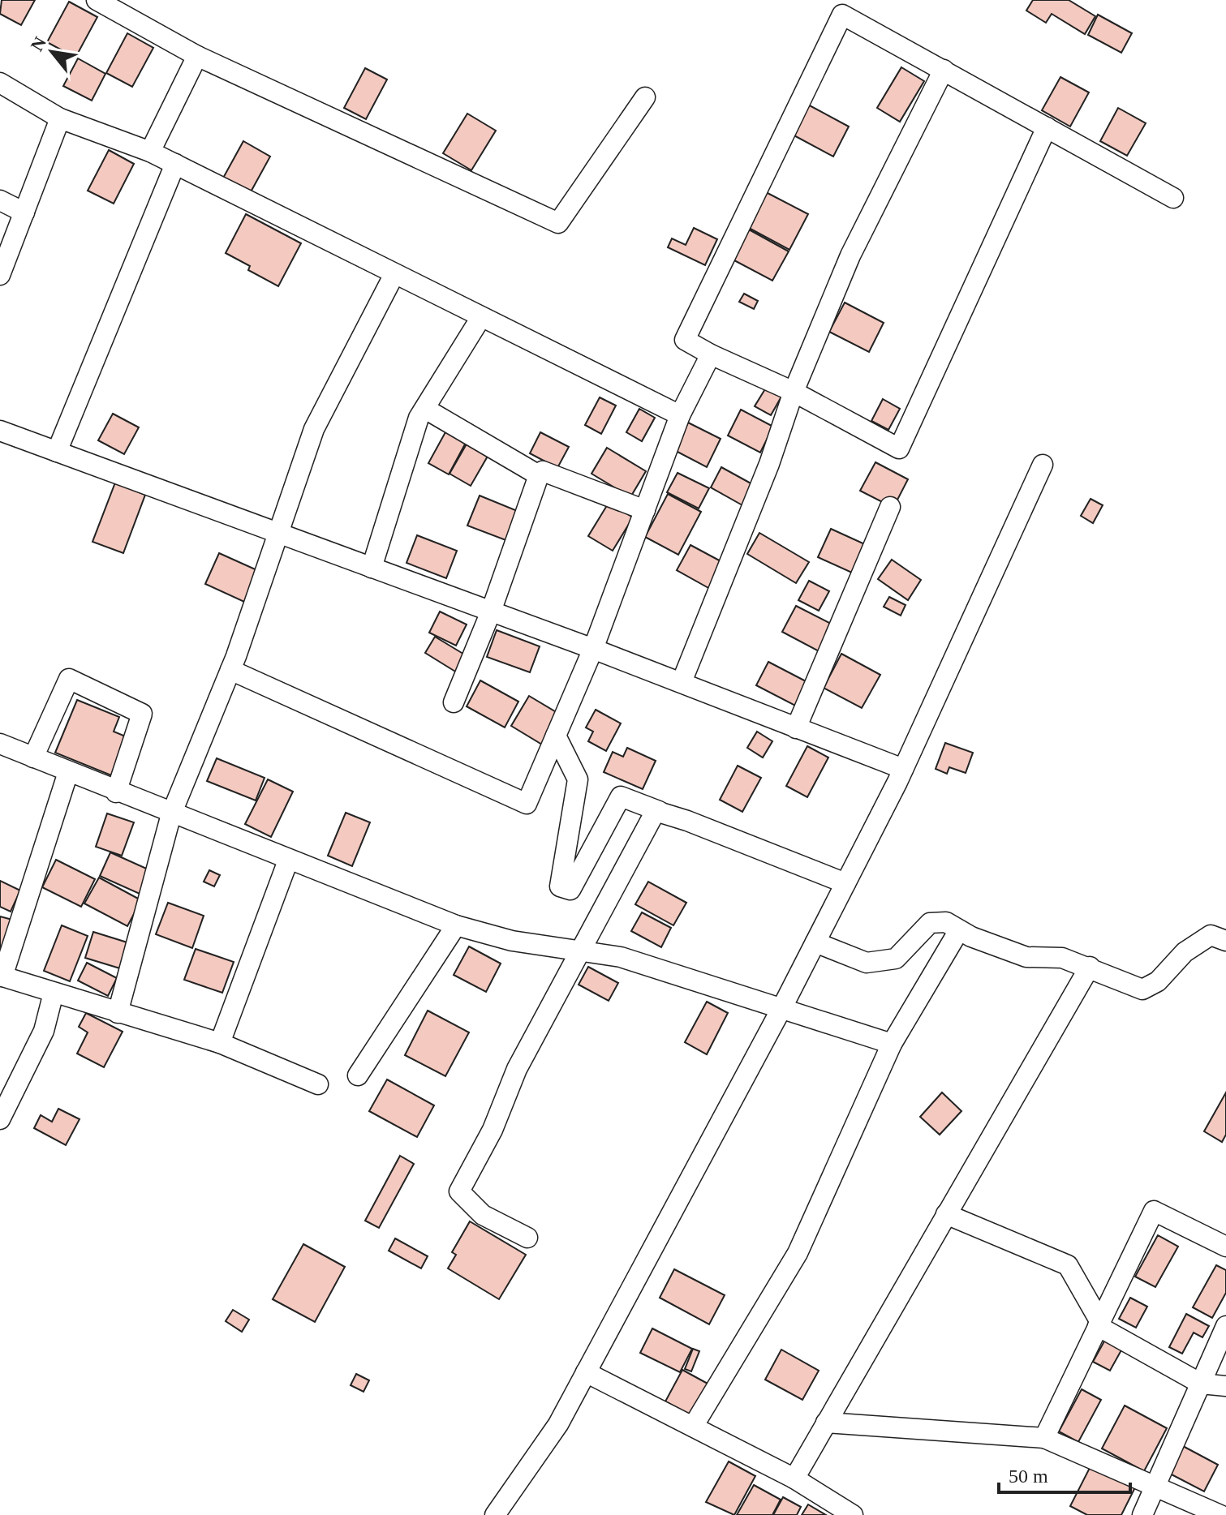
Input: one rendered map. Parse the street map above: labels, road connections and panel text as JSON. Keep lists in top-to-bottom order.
{
  "scale_bar": "50 m",
  "north": "top left"
}
